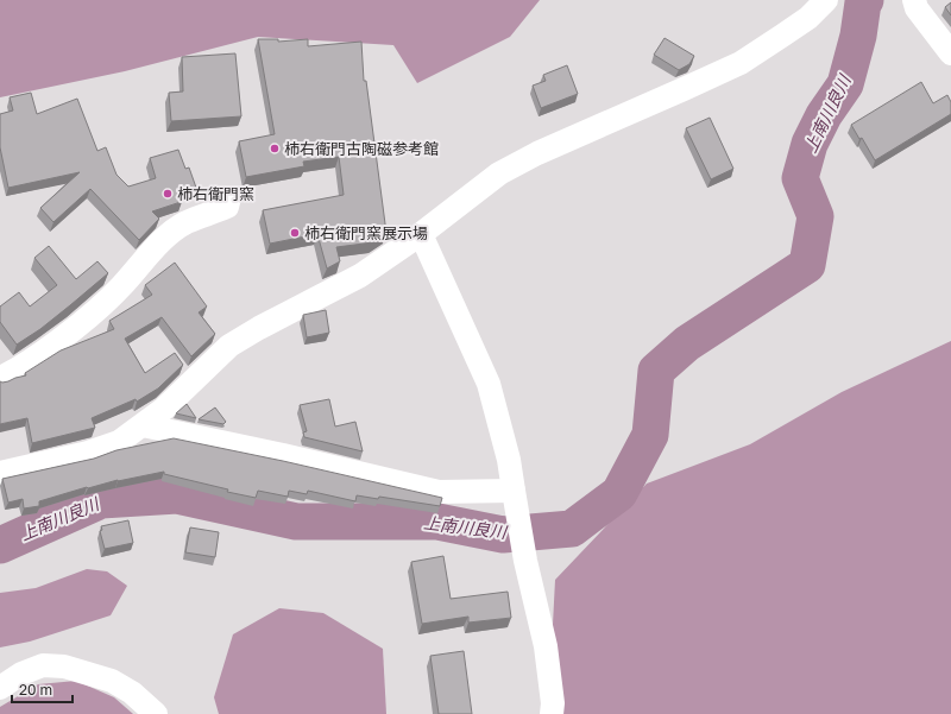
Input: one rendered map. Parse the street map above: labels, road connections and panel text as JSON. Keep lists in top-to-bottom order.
{
  "water": ["上南川良川"],
  "places": ["柿右衛門古陶磁参考館", "柿右衛門窯", "柿右衛門窯展示場"],
  "scale_bar": "20 m"
}
